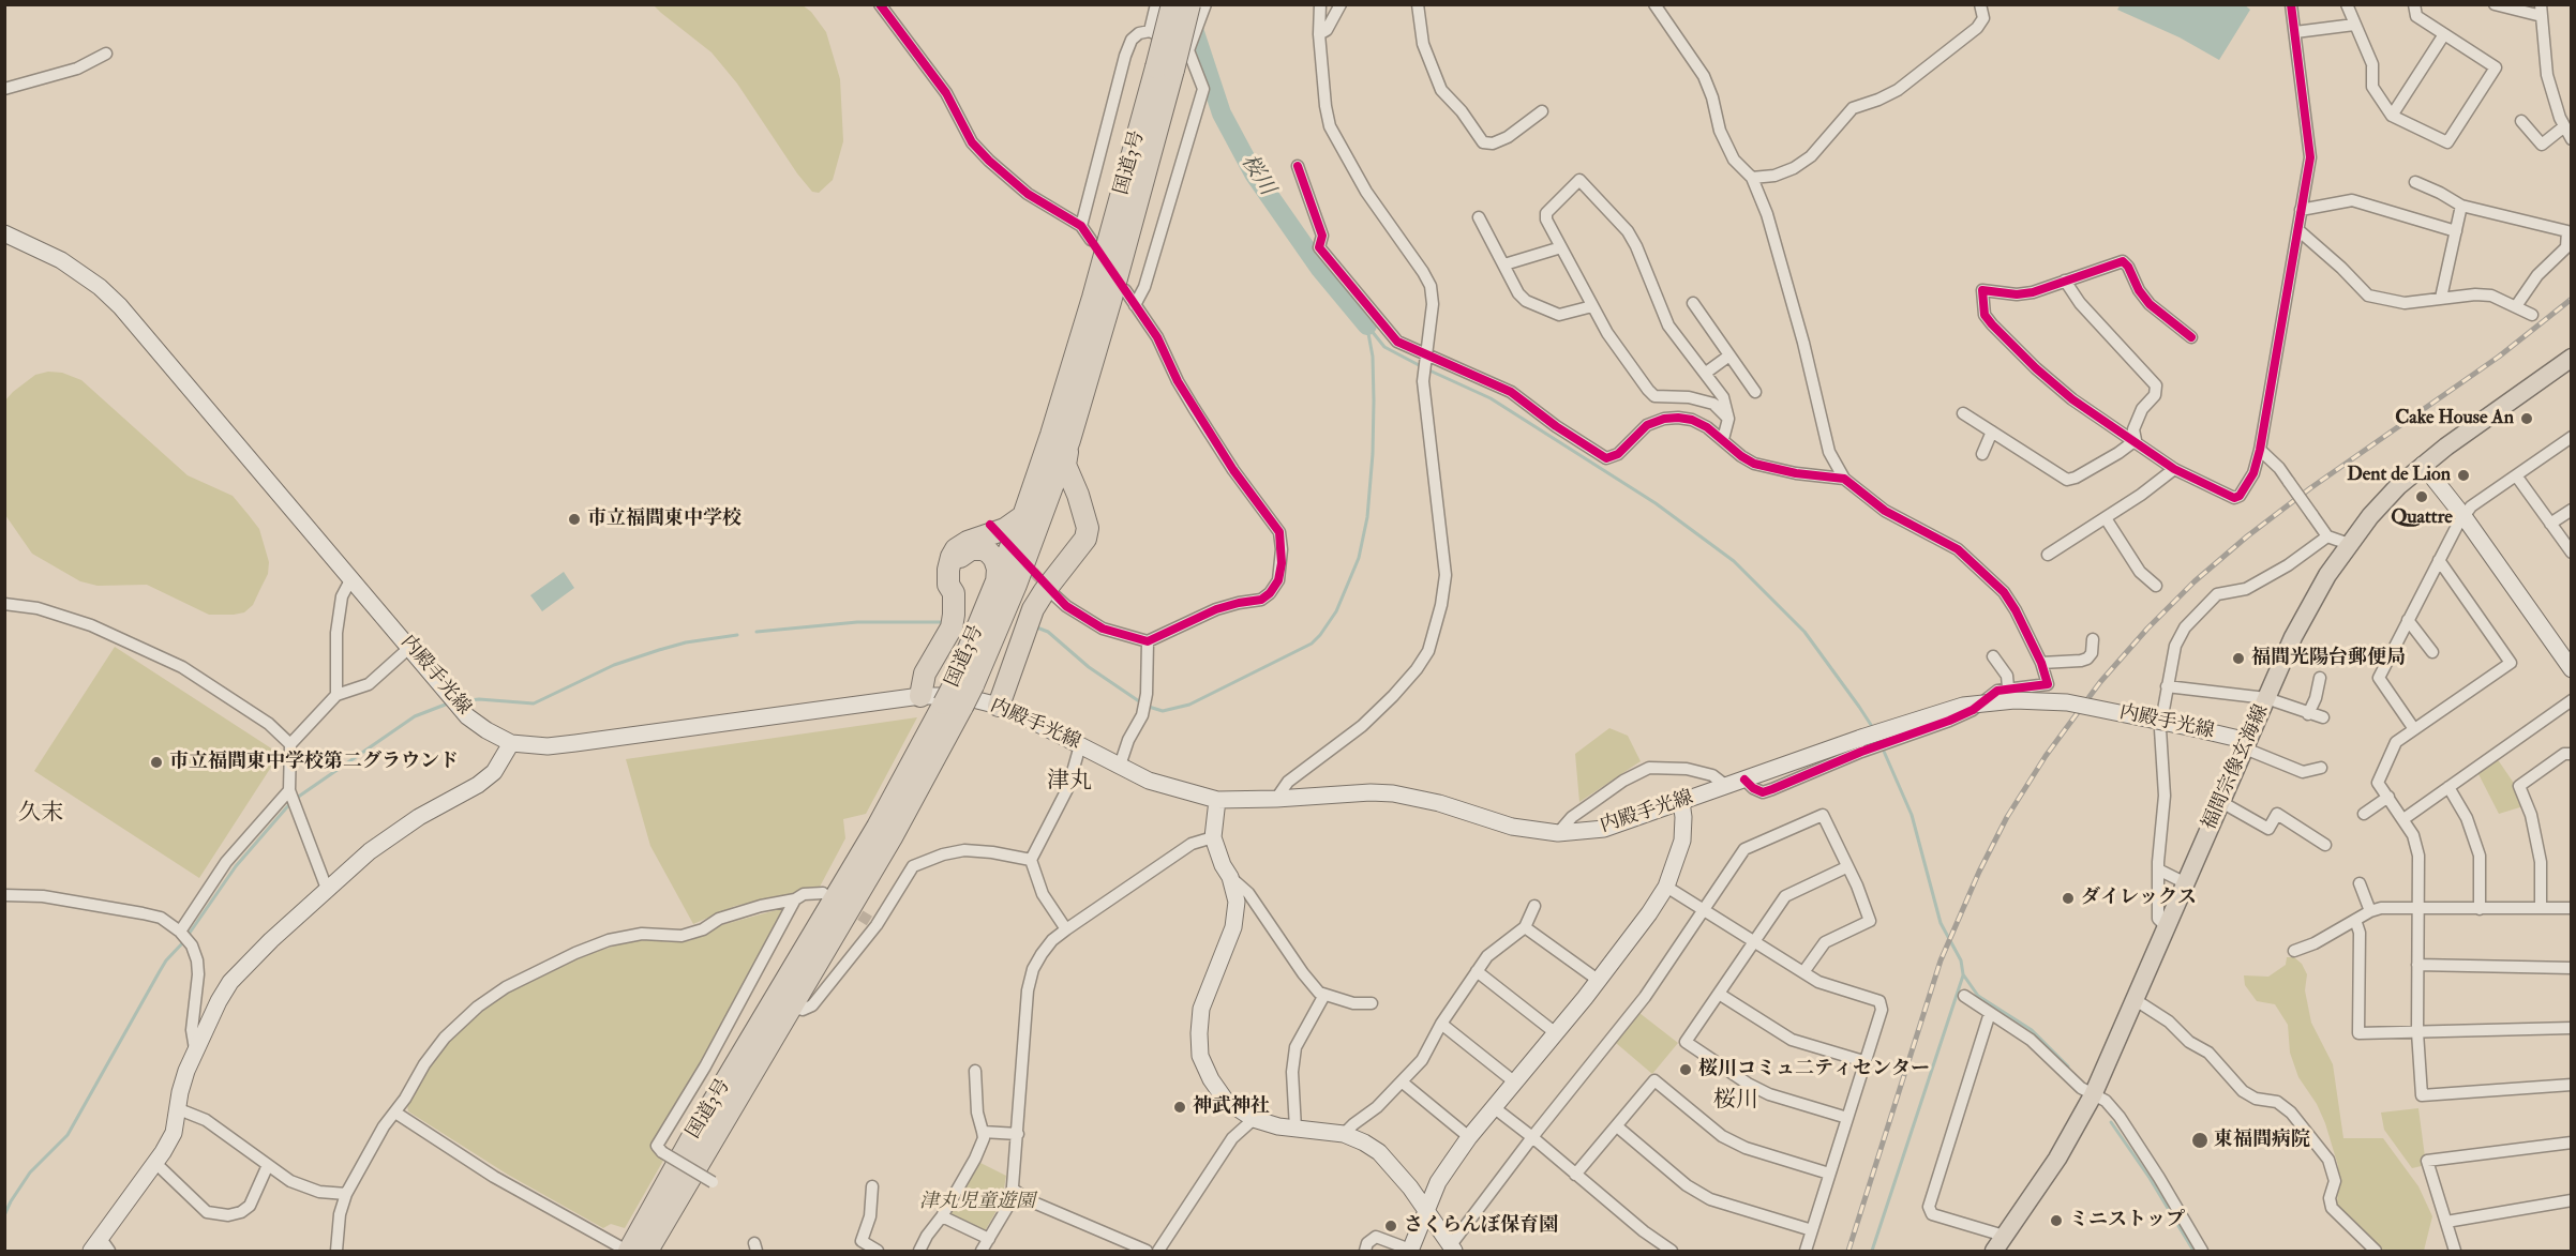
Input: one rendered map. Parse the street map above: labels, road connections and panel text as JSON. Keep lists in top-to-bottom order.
{
  "streets": {
    "highway": ["国道3号"],
    "main road": ["内殿手光線", "福間宗像玄海線"]
  },
  "crossings": [
    ["内殿手光線", "福間宗像玄海線"]
  ],
  "districts": ["津丸", "久末", "桜川"],
  "water": ["桜川"],
  "parks": ["津丸児童遊園"],
  "places": [
    "Cake House An",
    "Dent de Lion",
    "Quattre",
    "市立福間東中学校",
    "福間光陽台郵便局",
    "市立福間東中学校第二グラウンド",
    "ダイレックス",
    "桜川コミュ二ティセンター",
    "神武神社",
    "東福間病院",
    "ミニストップ",
    "さくらんぼ保育園"
  ]
}
